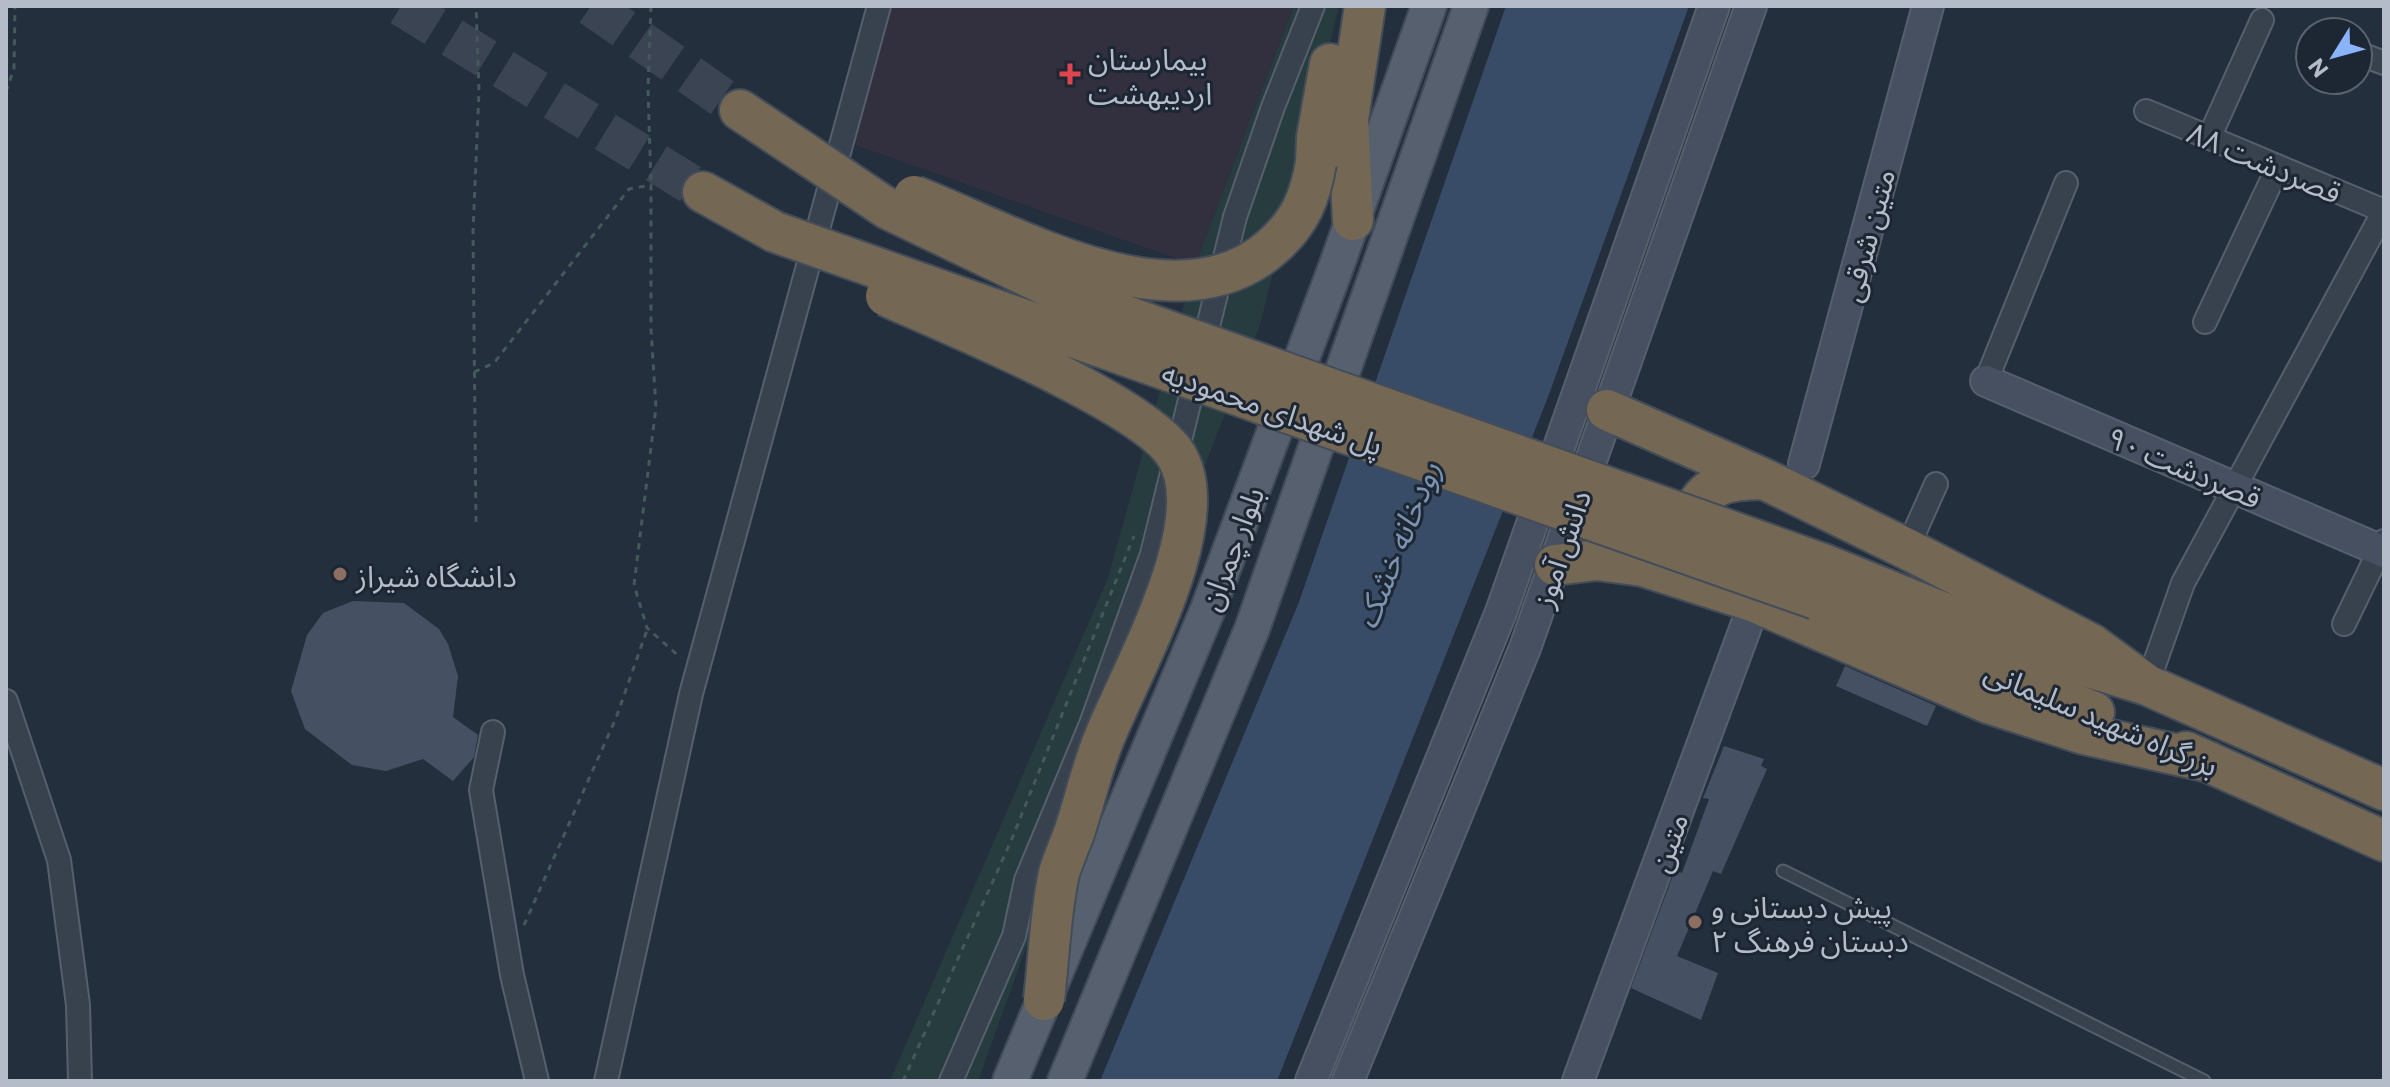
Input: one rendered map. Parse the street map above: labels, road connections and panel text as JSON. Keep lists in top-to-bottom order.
{
  "streets": {
    "highway": ["پل شهدای محمودیه", "بزرگراه شهید سلیمانی"],
    "main road": [
      "متین شرقی",
      "۹۰ قصردشت",
      "بلوار چمران",
      "دانش آموز",
      "متین"
    ],
    "street": ["۸۸ قصردشت"]
  },
  "crossings": [
    ["پل شهدای محمودیه", "بزرگراه شهید سلیمانی"]
  ],
  "water": ["رودخانه خشک"],
  "places": {
    "health": ["بیمارستان اردیبهشت"],
    "other": ["دانشگاه شیراز", "پیش دبستانی و دبستان فرهنگ ۲"]
  },
  "north": "bottom left"
}
